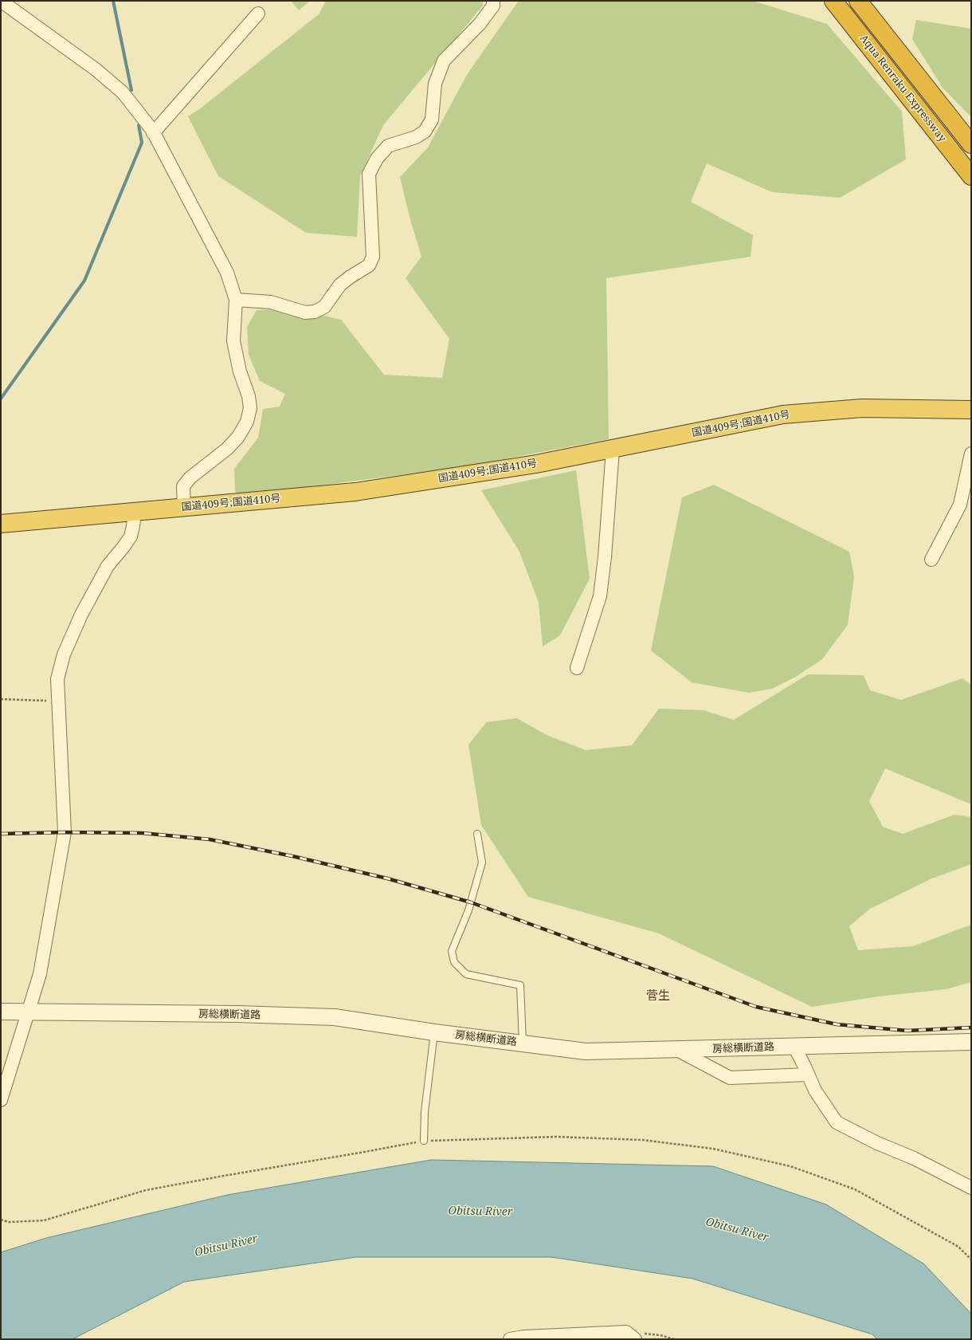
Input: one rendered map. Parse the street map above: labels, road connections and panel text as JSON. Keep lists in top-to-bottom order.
{
  "streets": {
    "highway": ["Aqua Renraku Expressway", "国道409号;国道410号"],
    "street": ["房総横断道路"]
  },
  "districts": ["菅生"],
  "water": ["Obitsu River"]
}
